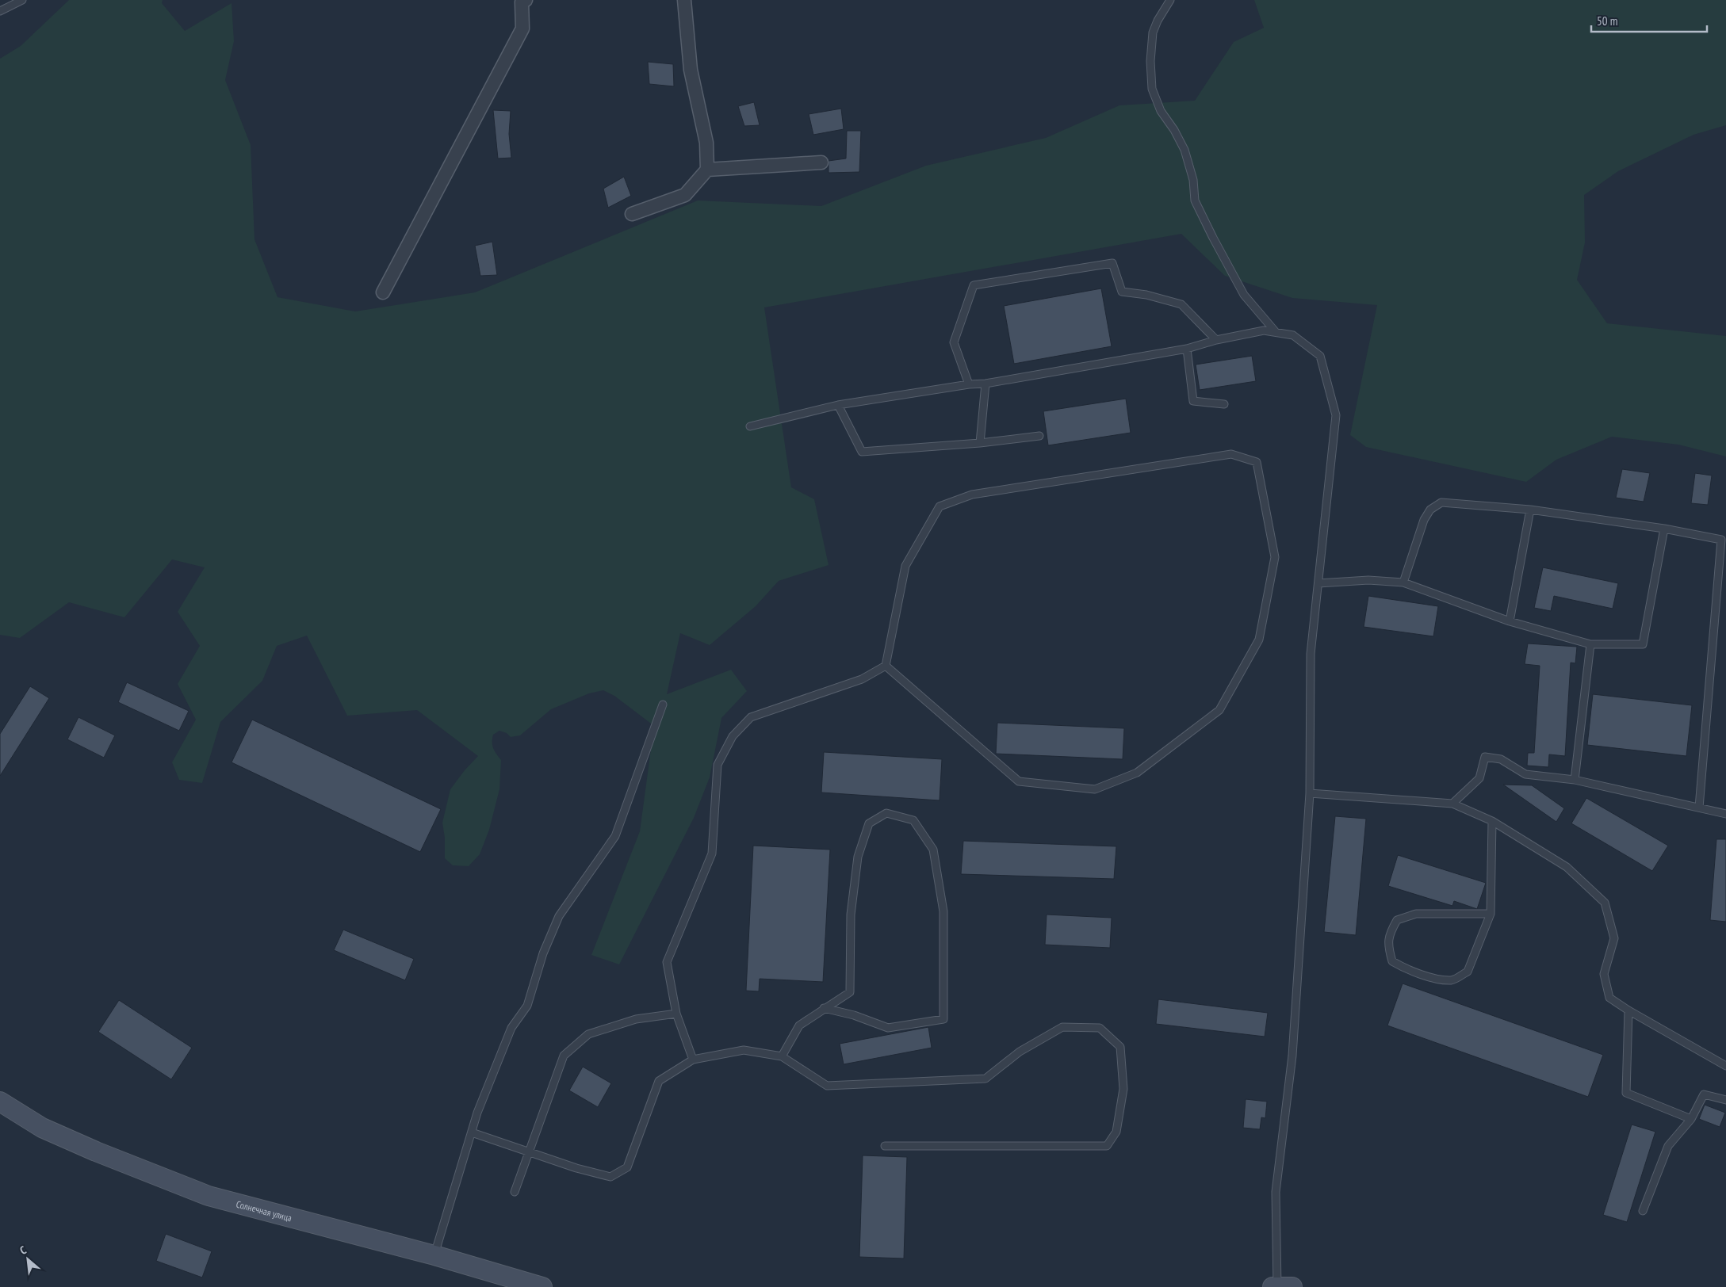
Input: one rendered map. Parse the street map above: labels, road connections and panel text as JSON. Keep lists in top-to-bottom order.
{
  "streets": {
    "street": ["Солнечная улица"]
  },
  "scale_bar": "50 m",
  "north": "top left"
}
